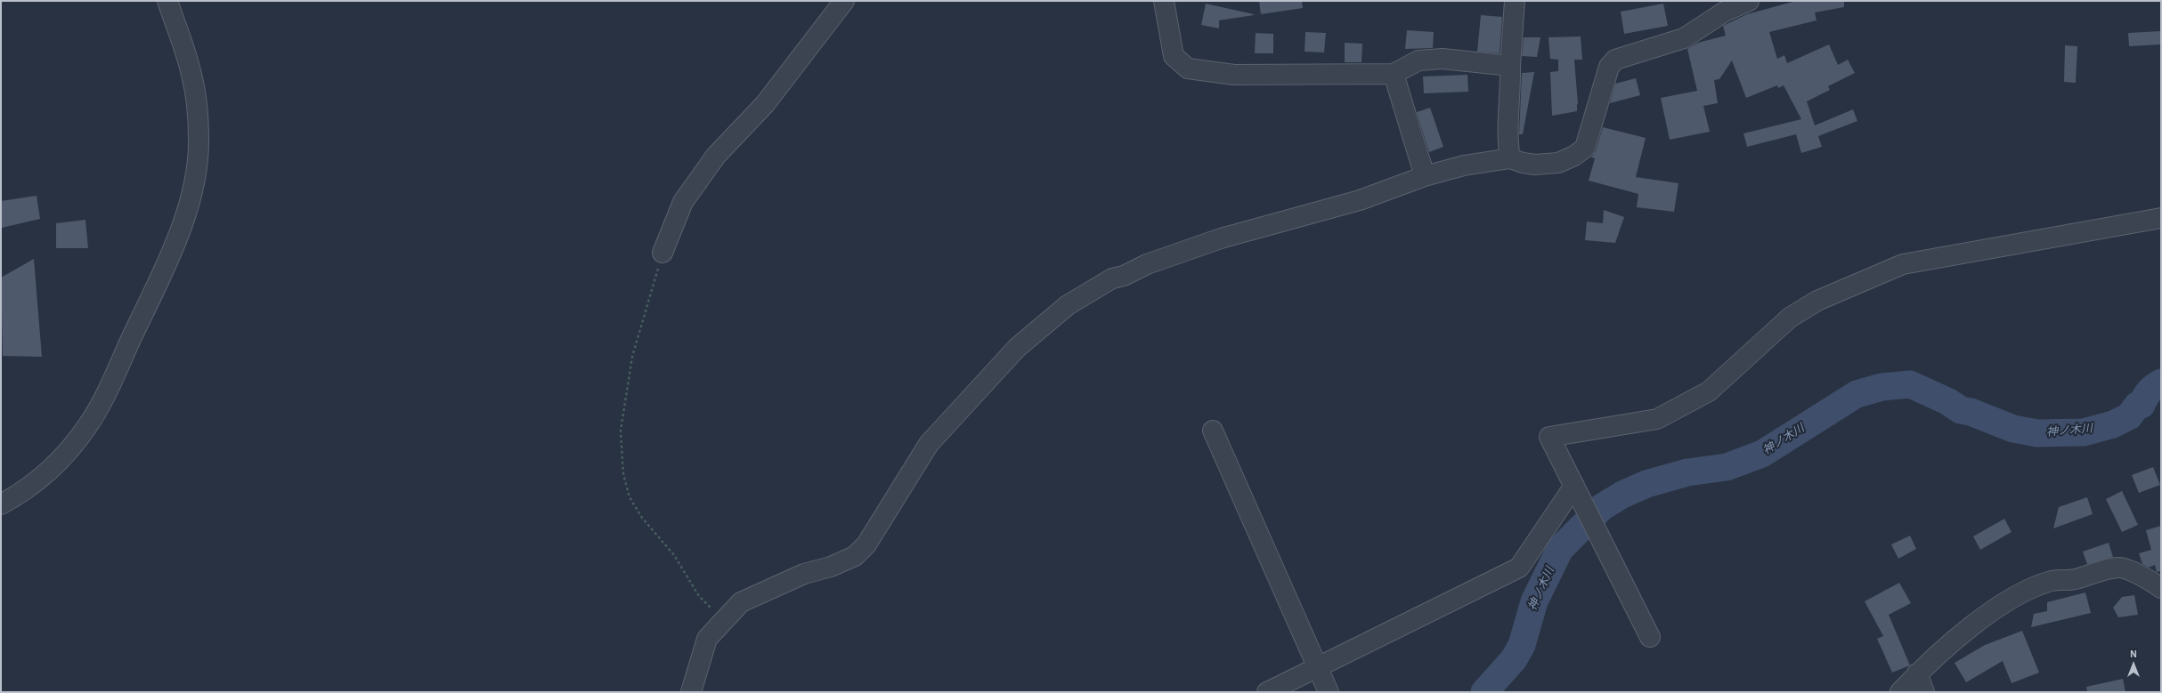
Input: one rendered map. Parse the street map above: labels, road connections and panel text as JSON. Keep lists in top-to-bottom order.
{
  "water": ["神ノ木川"],
  "north": "top"
}
